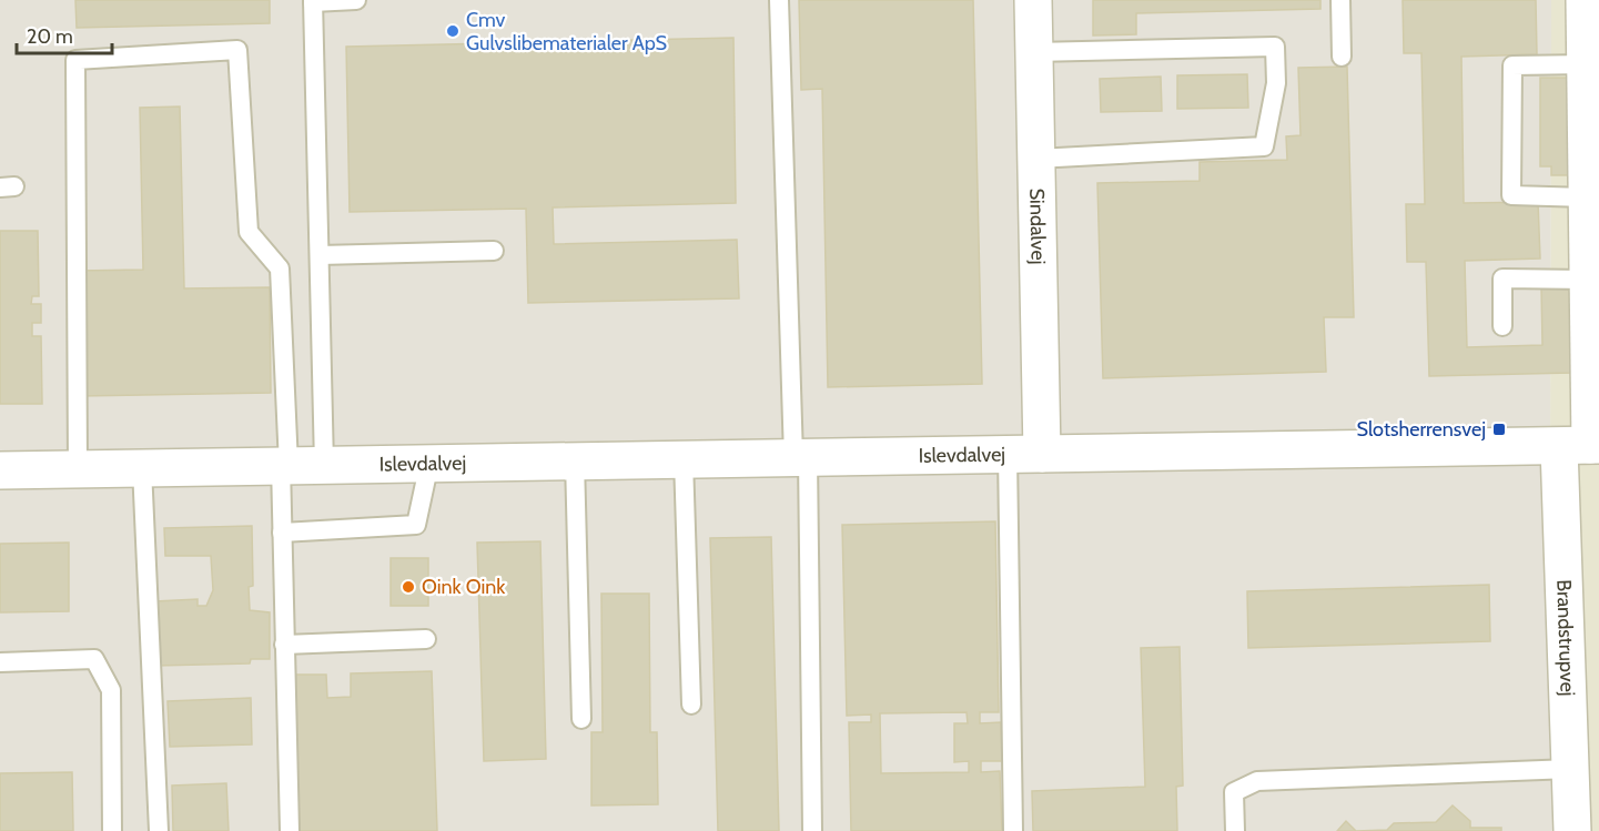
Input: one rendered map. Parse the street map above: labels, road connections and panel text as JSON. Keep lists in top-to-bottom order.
{
  "streets": {
    "street": ["Sindalvej", "Islevdalvej", "Brandstrupvej"]
  },
  "crossings": [
    ["Sindalvej", "Islevdalvej"],
    ["Islevdalvej", "Brandstrupvej"]
  ],
  "places": {
    "other": ["Cmv Gulvslibematerialer ApS", "Oink Oink"],
    "transit": ["Slotsherrensvej"]
  },
  "scale_bar": "20 m"
}
